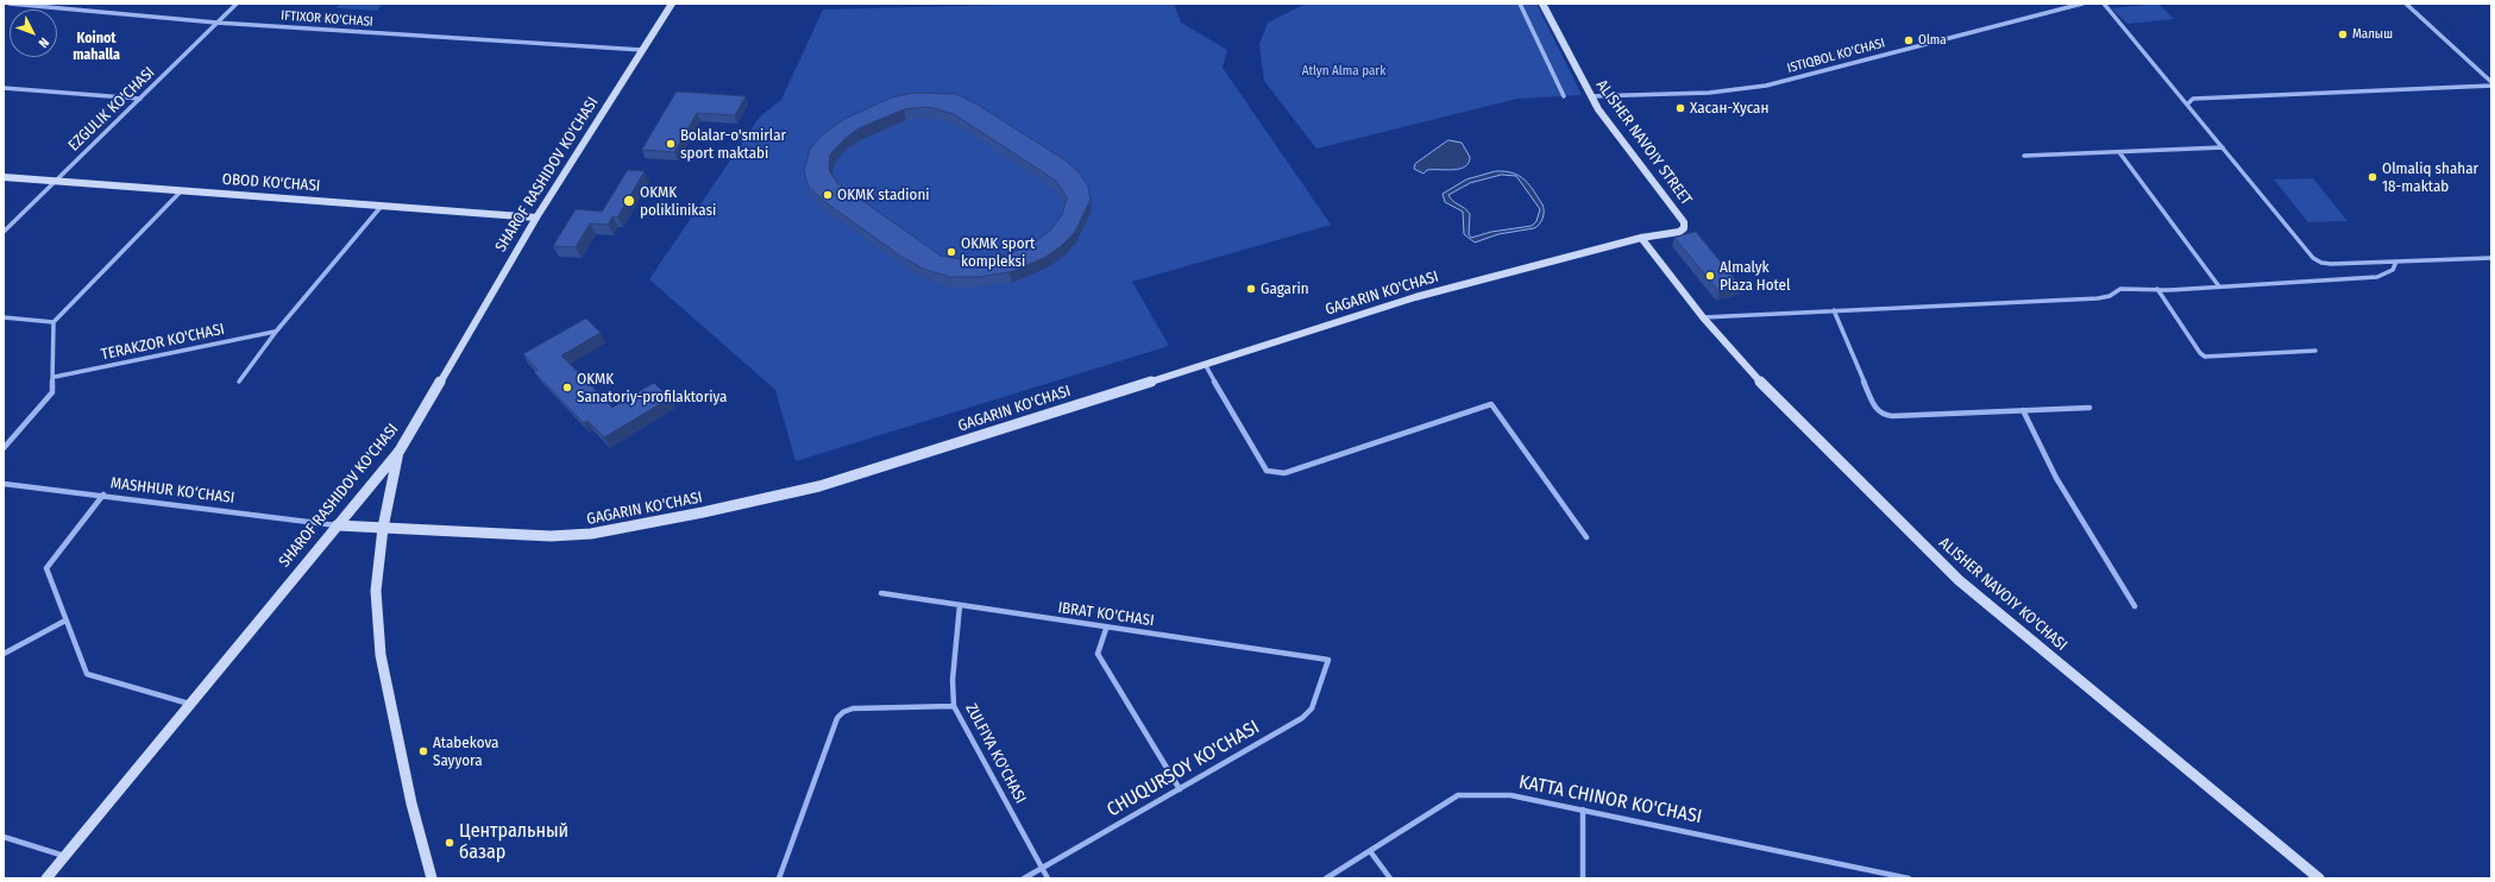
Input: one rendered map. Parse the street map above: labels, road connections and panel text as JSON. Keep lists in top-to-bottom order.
{
  "streets": {
    "street": [
      "IFTIXOR KO'CHASI",
      "ISTIQBOL KO'CHASI",
      "EZGULIK KO'CHASI",
      "ALISHER NAVOIY STREET",
      "SHAROF RASHIDOV KO'CHASI",
      "OBOD KO'CHASI",
      "GAGARIN KO'CHASI",
      "TERAKZOR KO'CHASI",
      "MASHHUR KO‘CHASI",
      "ALISHER NAVOIY KO'CHASI",
      "IBRAT KO'CHASI",
      "ZULFIYA KO'CHASI",
      "CHUQURSOY KO'CHASI",
      "KATTA CHINOR KO'CHASI"
    ]
  },
  "crossings": [
    ["IFTIXOR KO'CHASI", "EZGULIK KO'CHASI"],
    ["IFTIXOR KO'CHASI", "SHAROF RASHIDOV KO'CHASI"],
    ["ISTIQBOL KO'CHASI", "ALISHER NAVOIY STREET"],
    ["EZGULIK KO'CHASI", "OBOD KO'CHASI"],
    ["ALISHER NAVOIY STREET", "GAGARIN KO'CHASI"],
    ["SHAROF RASHIDOV KO'CHASI", "OBOD KO'CHASI"],
    ["SHAROF RASHIDOV KO'CHASI", "GAGARIN KO'CHASI"],
    ["SHAROF RASHIDOV KO'CHASI", "MASHHUR KO‘CHASI"],
    ["GAGARIN KO'CHASI", "MASHHUR KO‘CHASI"],
    ["GAGARIN KO'CHASI", "ALISHER NAVOIY KO'CHASI"],
    ["IBRAT KO'CHASI", "ZULFIYA KO'CHASI"],
    ["IBRAT KO'CHASI", "CHUQURSOY KO'CHASI"],
    ["ZULFIYA KO'CHASI", "CHUQURSOY KO'CHASI"]
  ],
  "districts": ["Koinot mahalla"],
  "parks": ["Atlyn Alma park"],
  "places": [
    "Малыш",
    "Olma",
    "Хасан-Хусан",
    "Bolalar-o'smirlar sport maktabi",
    "Olmaliq shahar 18-maktab",
    "OKMK stadioni",
    "OKMK poliklinikasi",
    "OKMK sport kompleksi",
    "Almalyk Plaza Hotel",
    "Gagarin",
    "OKMK Sanatoriy-profilaktoriya",
    "Atabekova Sayyora",
    "Центральный базар"
  ],
  "north": "bottom right"
}
